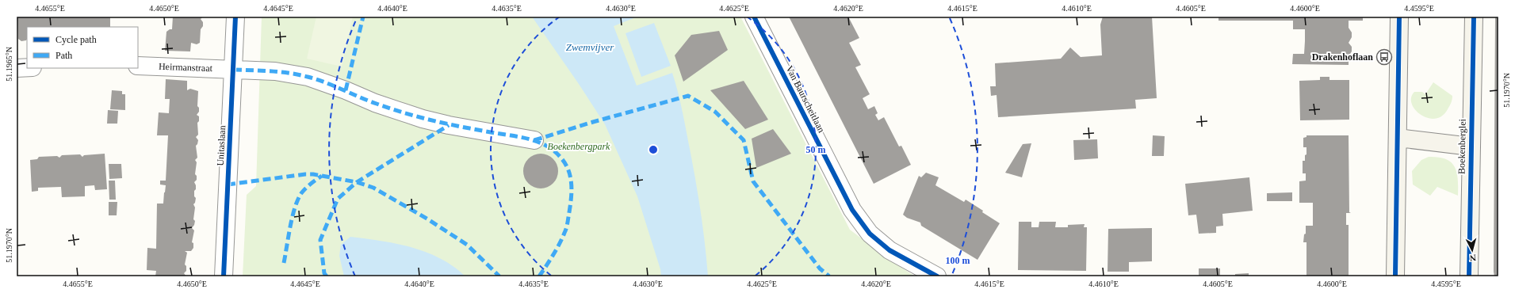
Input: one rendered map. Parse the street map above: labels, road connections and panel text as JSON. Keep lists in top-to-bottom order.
{
  "streets": {
    "street": [
      "Heirmanstraat",
      "Van Baurscheitlaan",
      "Unitaslaan",
      "Boekenberglei"
    ]
  },
  "crossings": [
    ["Heirmanstraat", "Unitaslaan"]
  ],
  "water": ["Zwemvijver"],
  "parks": ["Boekenbergpark"],
  "places": {
    "bus stop": ["Drakenhoflaan"]
  },
  "legend": ["Cycle path", "Path"],
  "north": "bottom",
  "coordinates": [
    "4.4655°E",
    "4.4650°E",
    "4.4645°E",
    "4.4640°E",
    "4.4635°E",
    "4.4630°E",
    "4.4625°E",
    "4.4620°E",
    "4.4615°E",
    "4.4610°E",
    "4.4605°E",
    "4.4600°E",
    "4.4595°E",
    "51.1965°N",
    "51.1970°N"
  ],
  "rings": ["50 m", "100 m"]
}
